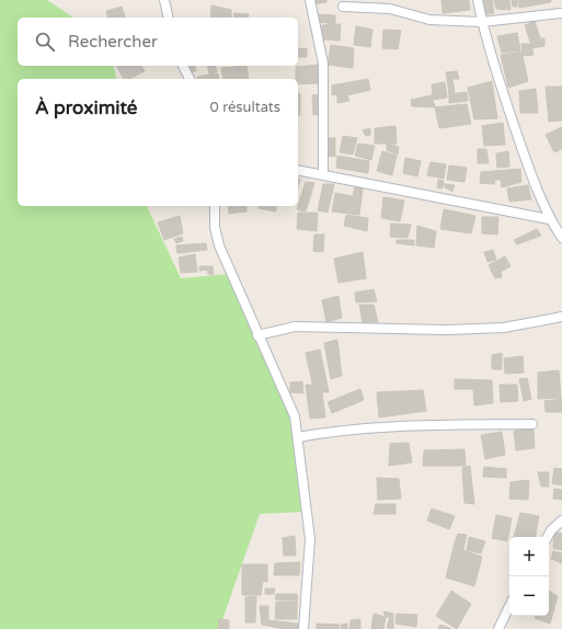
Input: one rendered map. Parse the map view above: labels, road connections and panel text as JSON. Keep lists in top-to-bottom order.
{
  "page": {
    "search": "Rechercher",
    "heading": ["À proximité", "0 résultats"],
    "map_buttons": ["+", "−"]
  }
}
